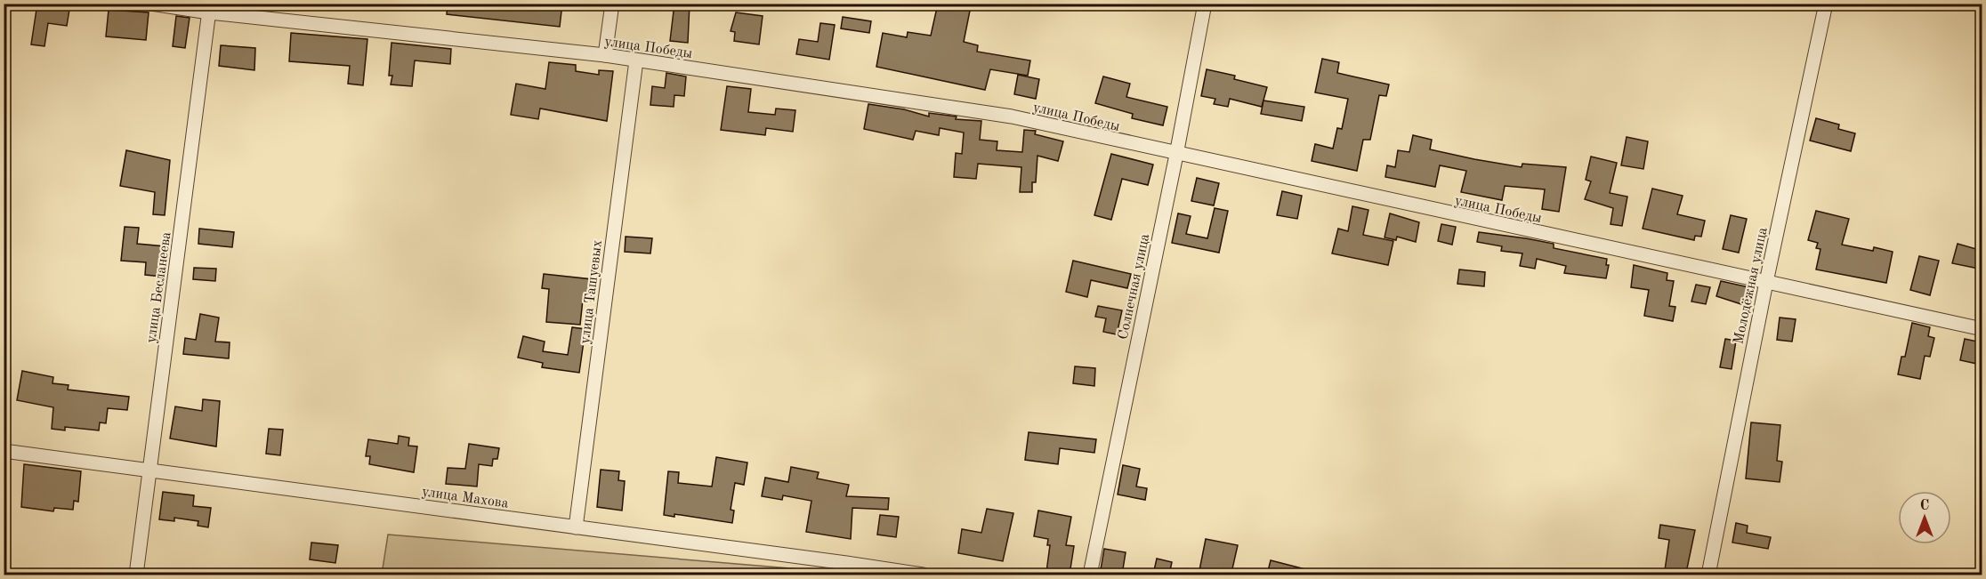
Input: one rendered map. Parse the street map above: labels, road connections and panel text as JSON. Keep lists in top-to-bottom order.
{
  "streets": {
    "street": [
      "улица Победы",
      "Молодёжная улица",
      "Солнечная улица",
      "улица Бесланеева",
      "улица Ташуевых",
      "улица Махова"
    ]
  },
  "crossings": [
    ["улица Победы", "Молодёжная улица"],
    ["улица Победы", "Солнечная улица"],
    ["улица Победы", "улица Бесланеева"],
    ["улица Победы", "улица Ташуевых"],
    ["улица Бесланеева", "улица Махова"],
    ["улица Ташуевых", "улица Махова"]
  ],
  "north": "top"
}
